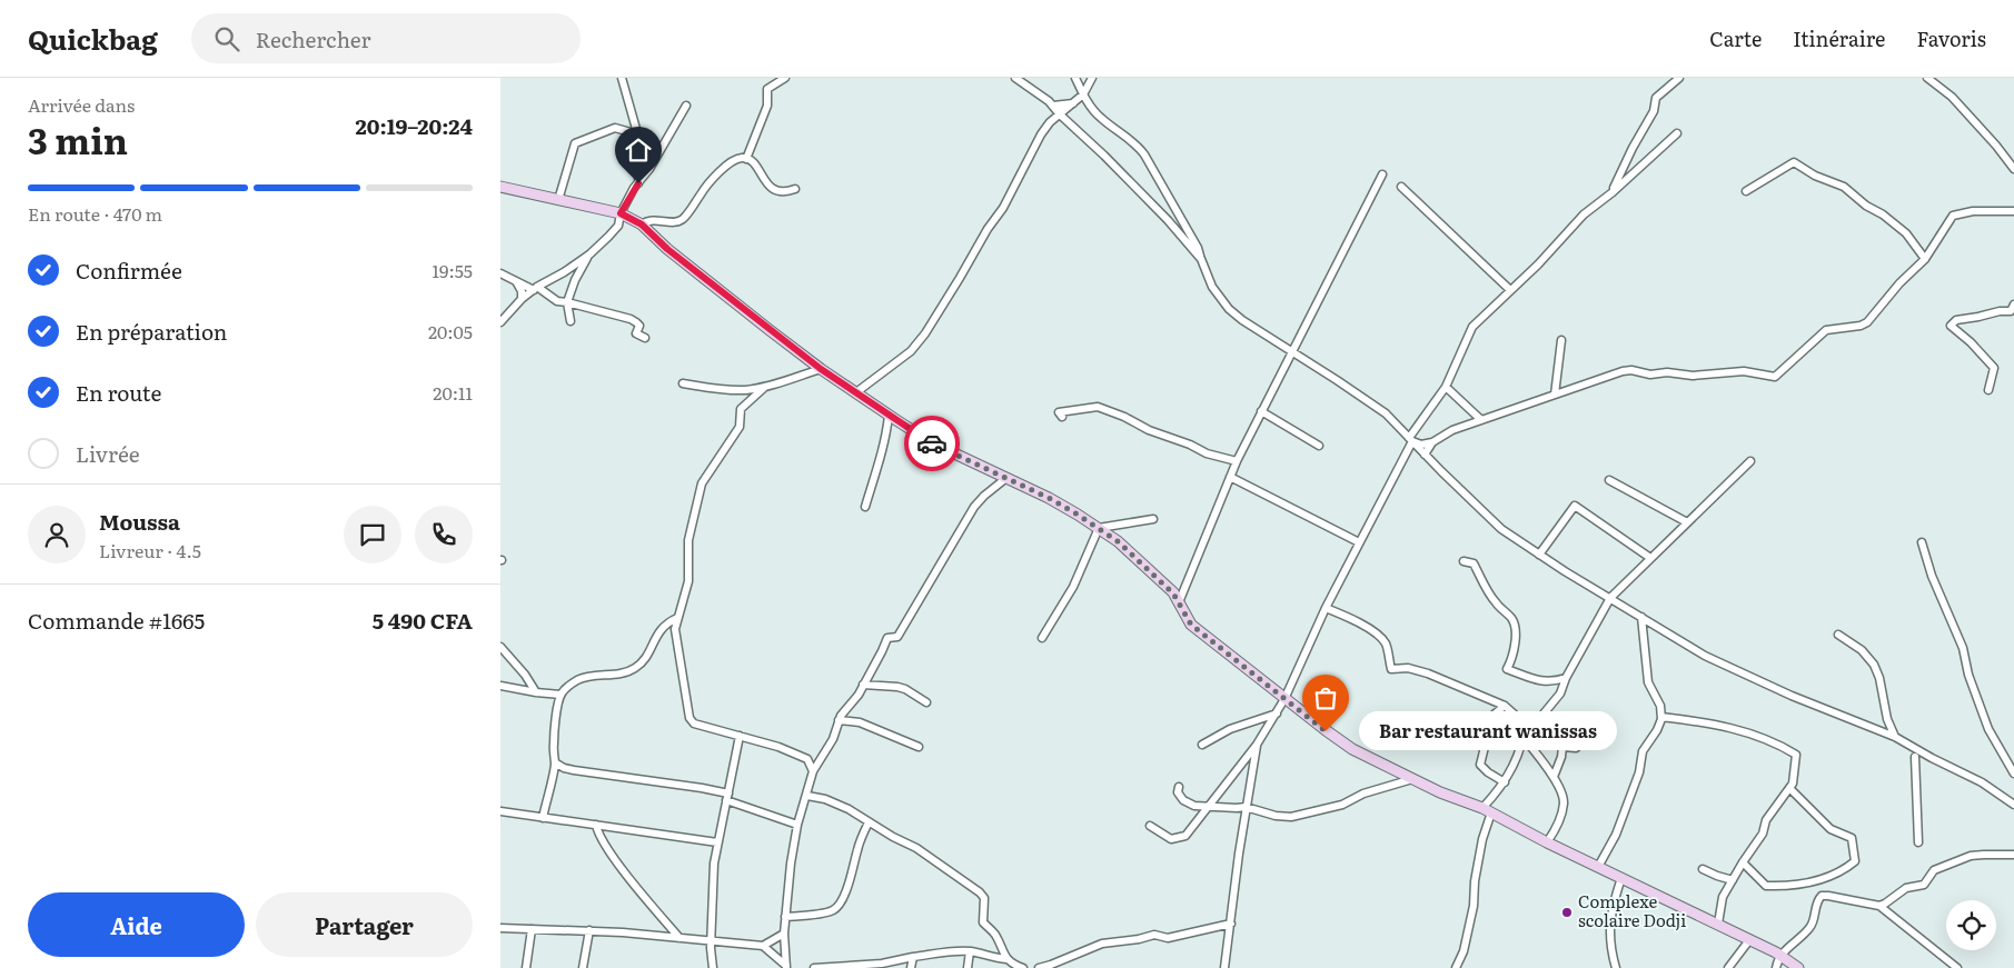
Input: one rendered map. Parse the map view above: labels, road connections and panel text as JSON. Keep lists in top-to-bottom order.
{
  "places": ["Bar restaurant wanissas", "Complexe scolaire Dodji"],
  "page": {
    "header": "Quickbag",
    "search": "Rechercher",
    "nav": ["Carte", "Itinéraire", "Favoris"],
    "heading": ["3 min", "Arrivée dans", "20:19–20:24"],
    "panel": [
      "Moussa",
      "Livreur · 4.5",
      "Commande #1665",
      "5 490 CFA"
    ],
    "bar": "En route · 470 m",
    "list": [
      ["Confirmée", "19:55"],
      ["En préparation", "20:05"],
      ["En route", "20:11"],
      "Livrée"
    ],
    "bubble": "Bar restaurant wanissas",
    "buttons": ["Aide", "Partager"]
  }
}
